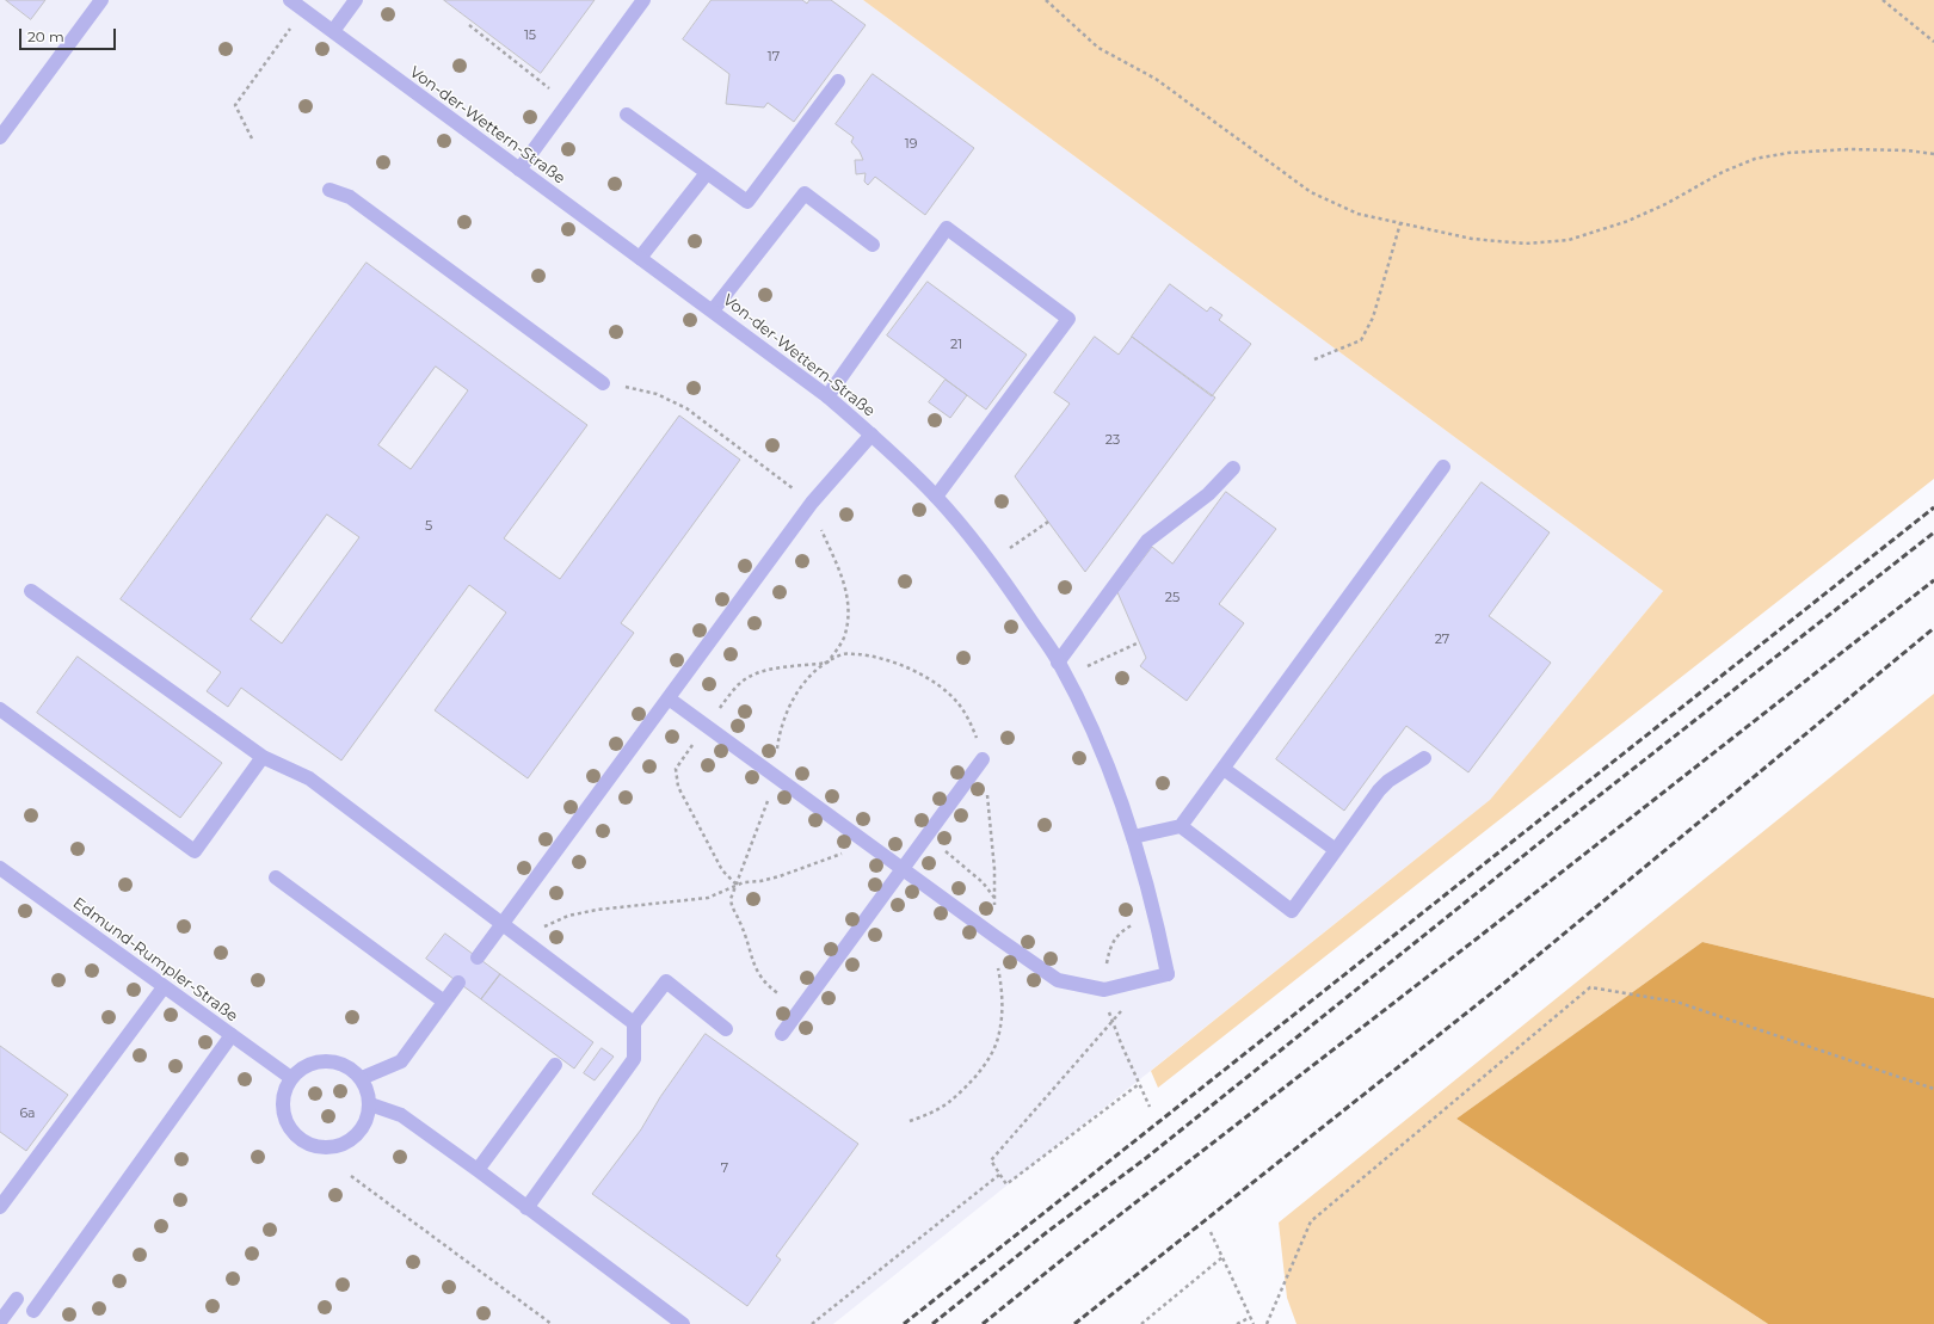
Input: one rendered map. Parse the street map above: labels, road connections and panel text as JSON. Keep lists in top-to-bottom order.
{
  "streets": {
    "street": ["Von-der-Wettern-Straße", "Edmund-Rumpler-Straße"]
  },
  "house_numbers": [
    "15",
    "17",
    "19",
    "21",
    "23",
    "5",
    "25",
    "27",
    "6a",
    "7"
  ],
  "scale_bar": "20 m"
}
